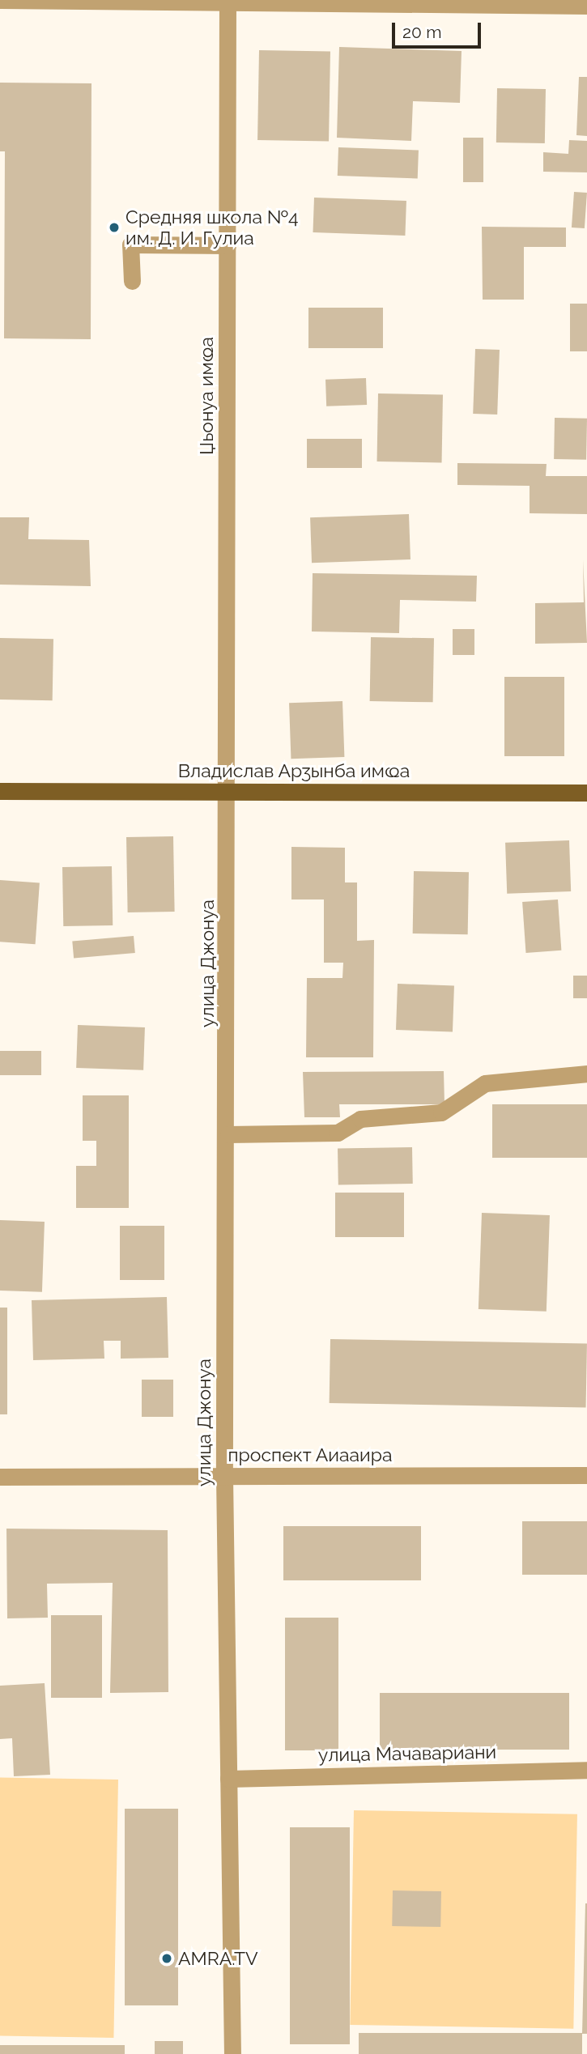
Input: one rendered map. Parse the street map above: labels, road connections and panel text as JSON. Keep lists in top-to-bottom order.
{
  "streets": {
    "main road": ["Владислав Арӡынба имҩа"],
    "street": [
      "Џьонуа имҩа",
      "улица Джонуа",
      "проспект Аиааира",
      "улица Мачавариани"
    ]
  },
  "crossings": [
    ["Џьонуа имҩа", "Владислав Арӡынба имҩа"],
    ["Џьонуа имҩа", "улица Джонуа"],
    ["Владислав Арӡынба имҩа", "улица Джонуа"],
    ["улица Джонуа", "проспект Аиааира"],
    ["улица Джонуа", "улица Мачавариани"]
  ],
  "places": ["Средняя школа №4 им. Д. И. Гулиа", "AMRA.TV"],
  "scale_bar": "20 m"
}
